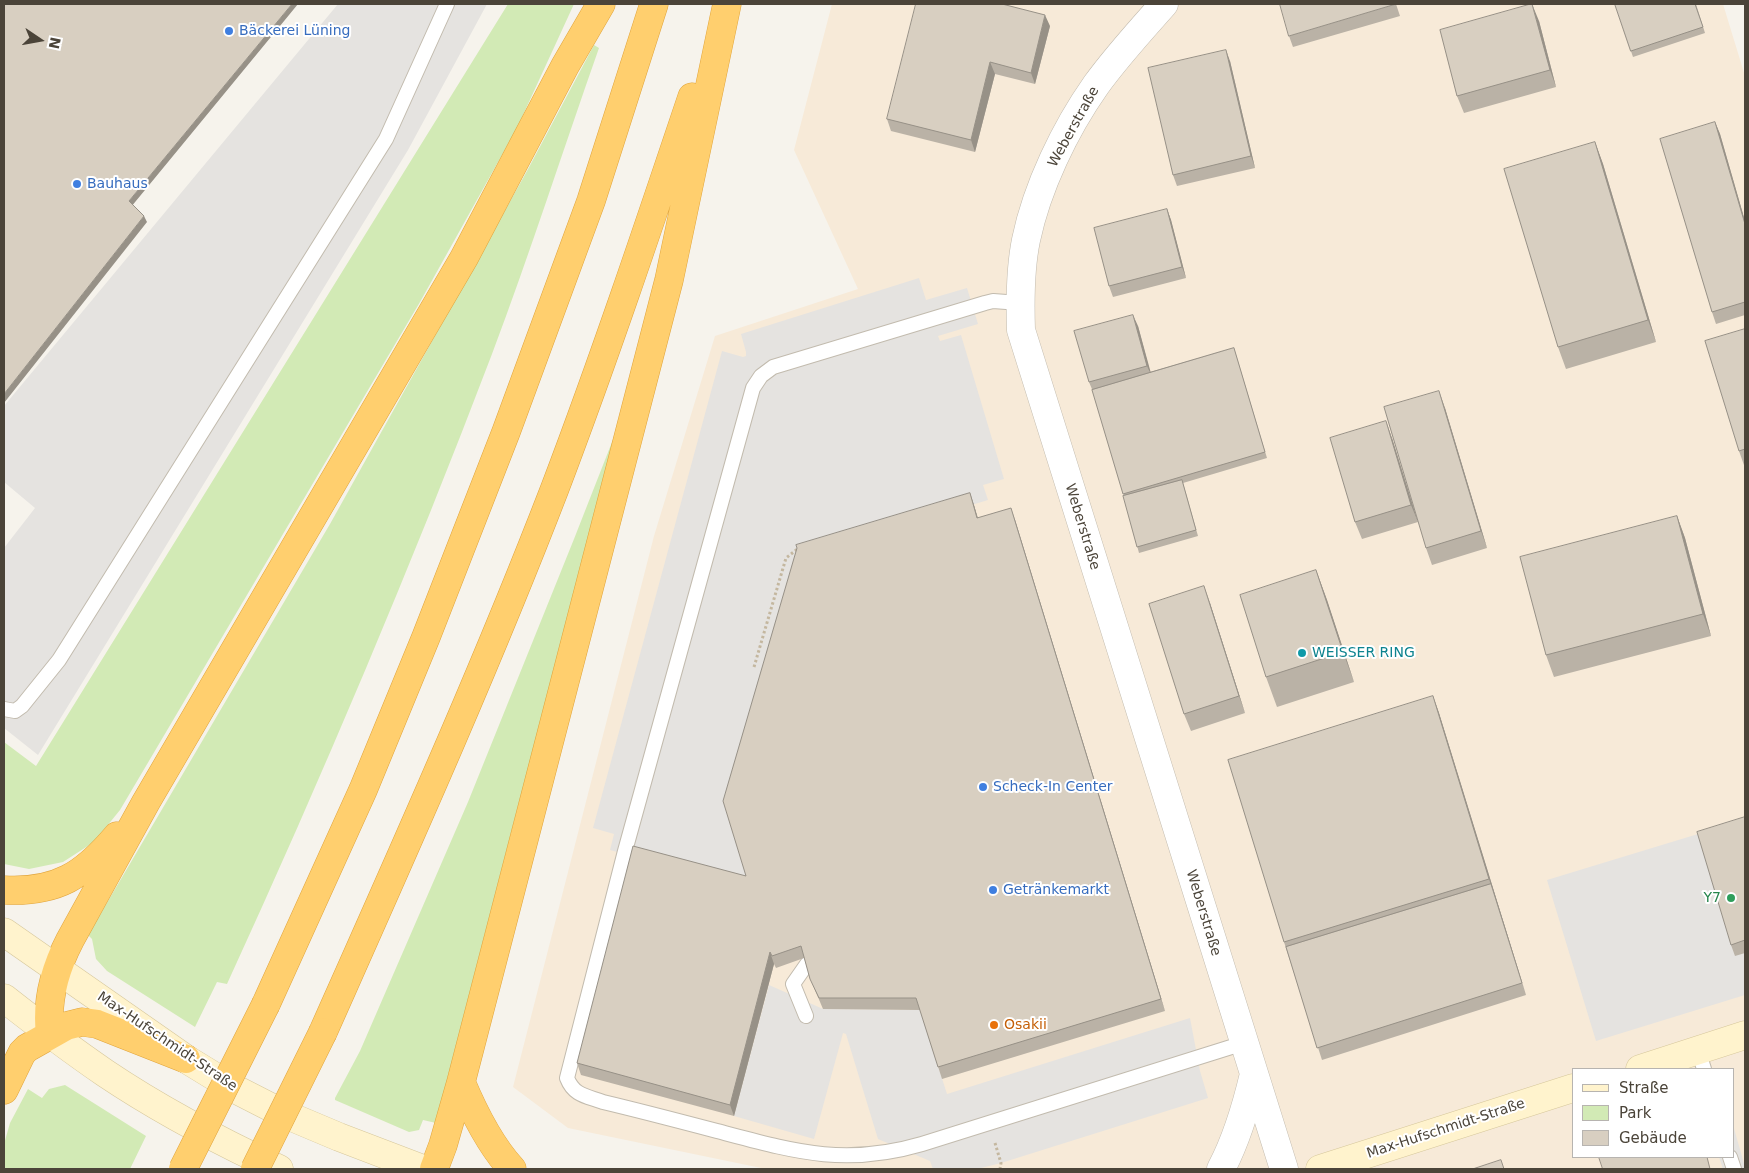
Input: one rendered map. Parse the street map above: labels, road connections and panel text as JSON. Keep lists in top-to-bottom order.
{
  "streets": {
    "street": ["Weberstraße", "Max-Hufschmidt-Straße"]
  },
  "places": [
    "Bäckerei Lüning",
    "Bauhaus",
    "WEISSER RING",
    "Scheck-In Center",
    "Getränkemarkt",
    "Y7",
    "Osakii"
  ],
  "legend": ["Straße", "Park", "Gebäude"],
  "north": "right"
}
